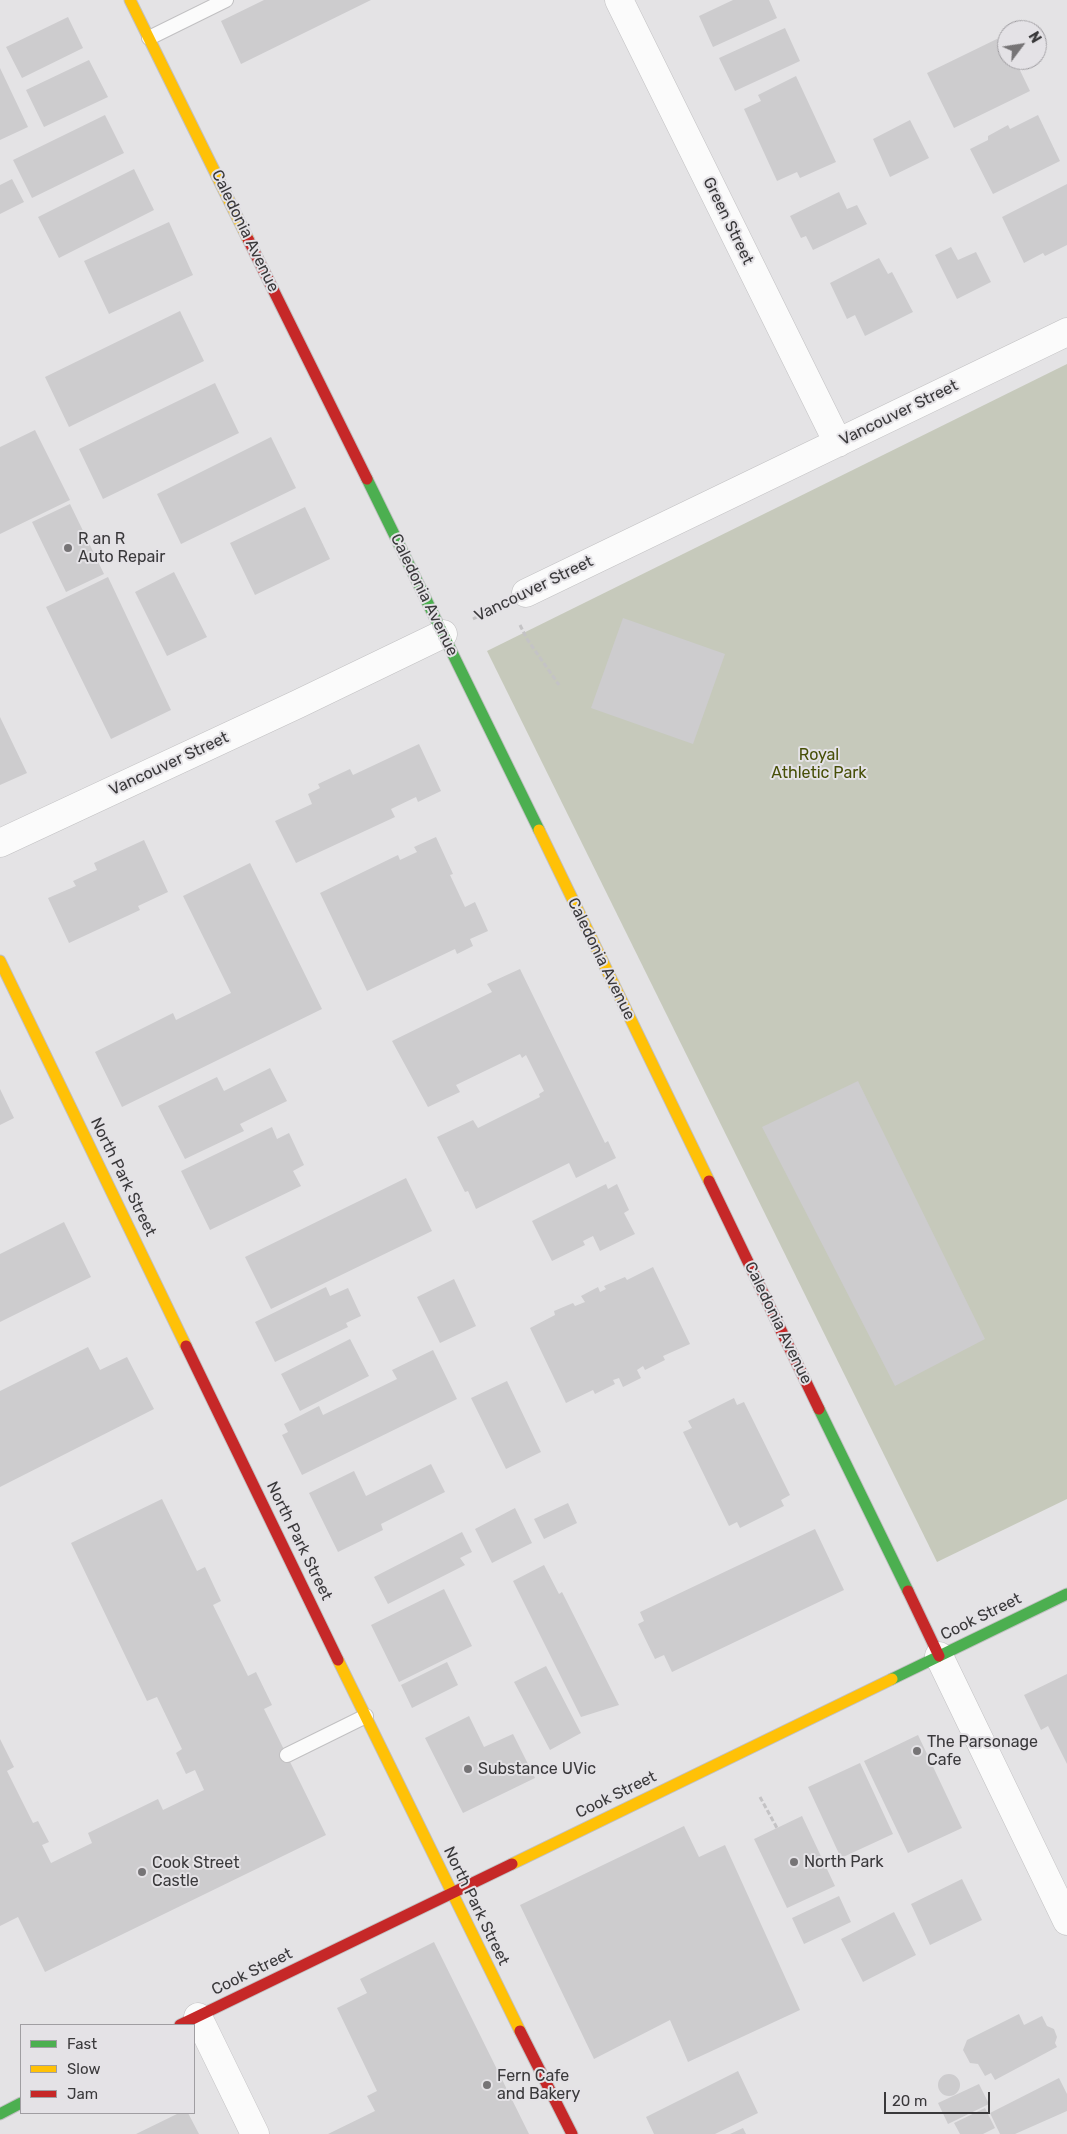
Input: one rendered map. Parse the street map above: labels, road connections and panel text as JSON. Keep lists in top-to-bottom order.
{
  "streets": {
    "street": [
      "Green Street",
      "Caledonia Avenue",
      "Vancouver Street",
      "North Park Street",
      "Cook Street"
    ]
  },
  "crossings": [
    ["Green Street", "Vancouver Street"],
    ["Caledonia Avenue", "Vancouver Street"],
    ["Caledonia Avenue", "Cook Street"],
    ["North Park Street", "Cook Street"]
  ],
  "parks": ["Royal Athletic Park"],
  "places": [
    "R an R Auto Repair",
    "The Parsonage Cafe",
    "Substance UVic",
    "North Park",
    "Cook Street Castle",
    "Fern Cafe and Bakery"
  ],
  "legend": ["Fast", "Slow", "Jam"],
  "scale_bar": "20 m",
  "north": "top right"
}
